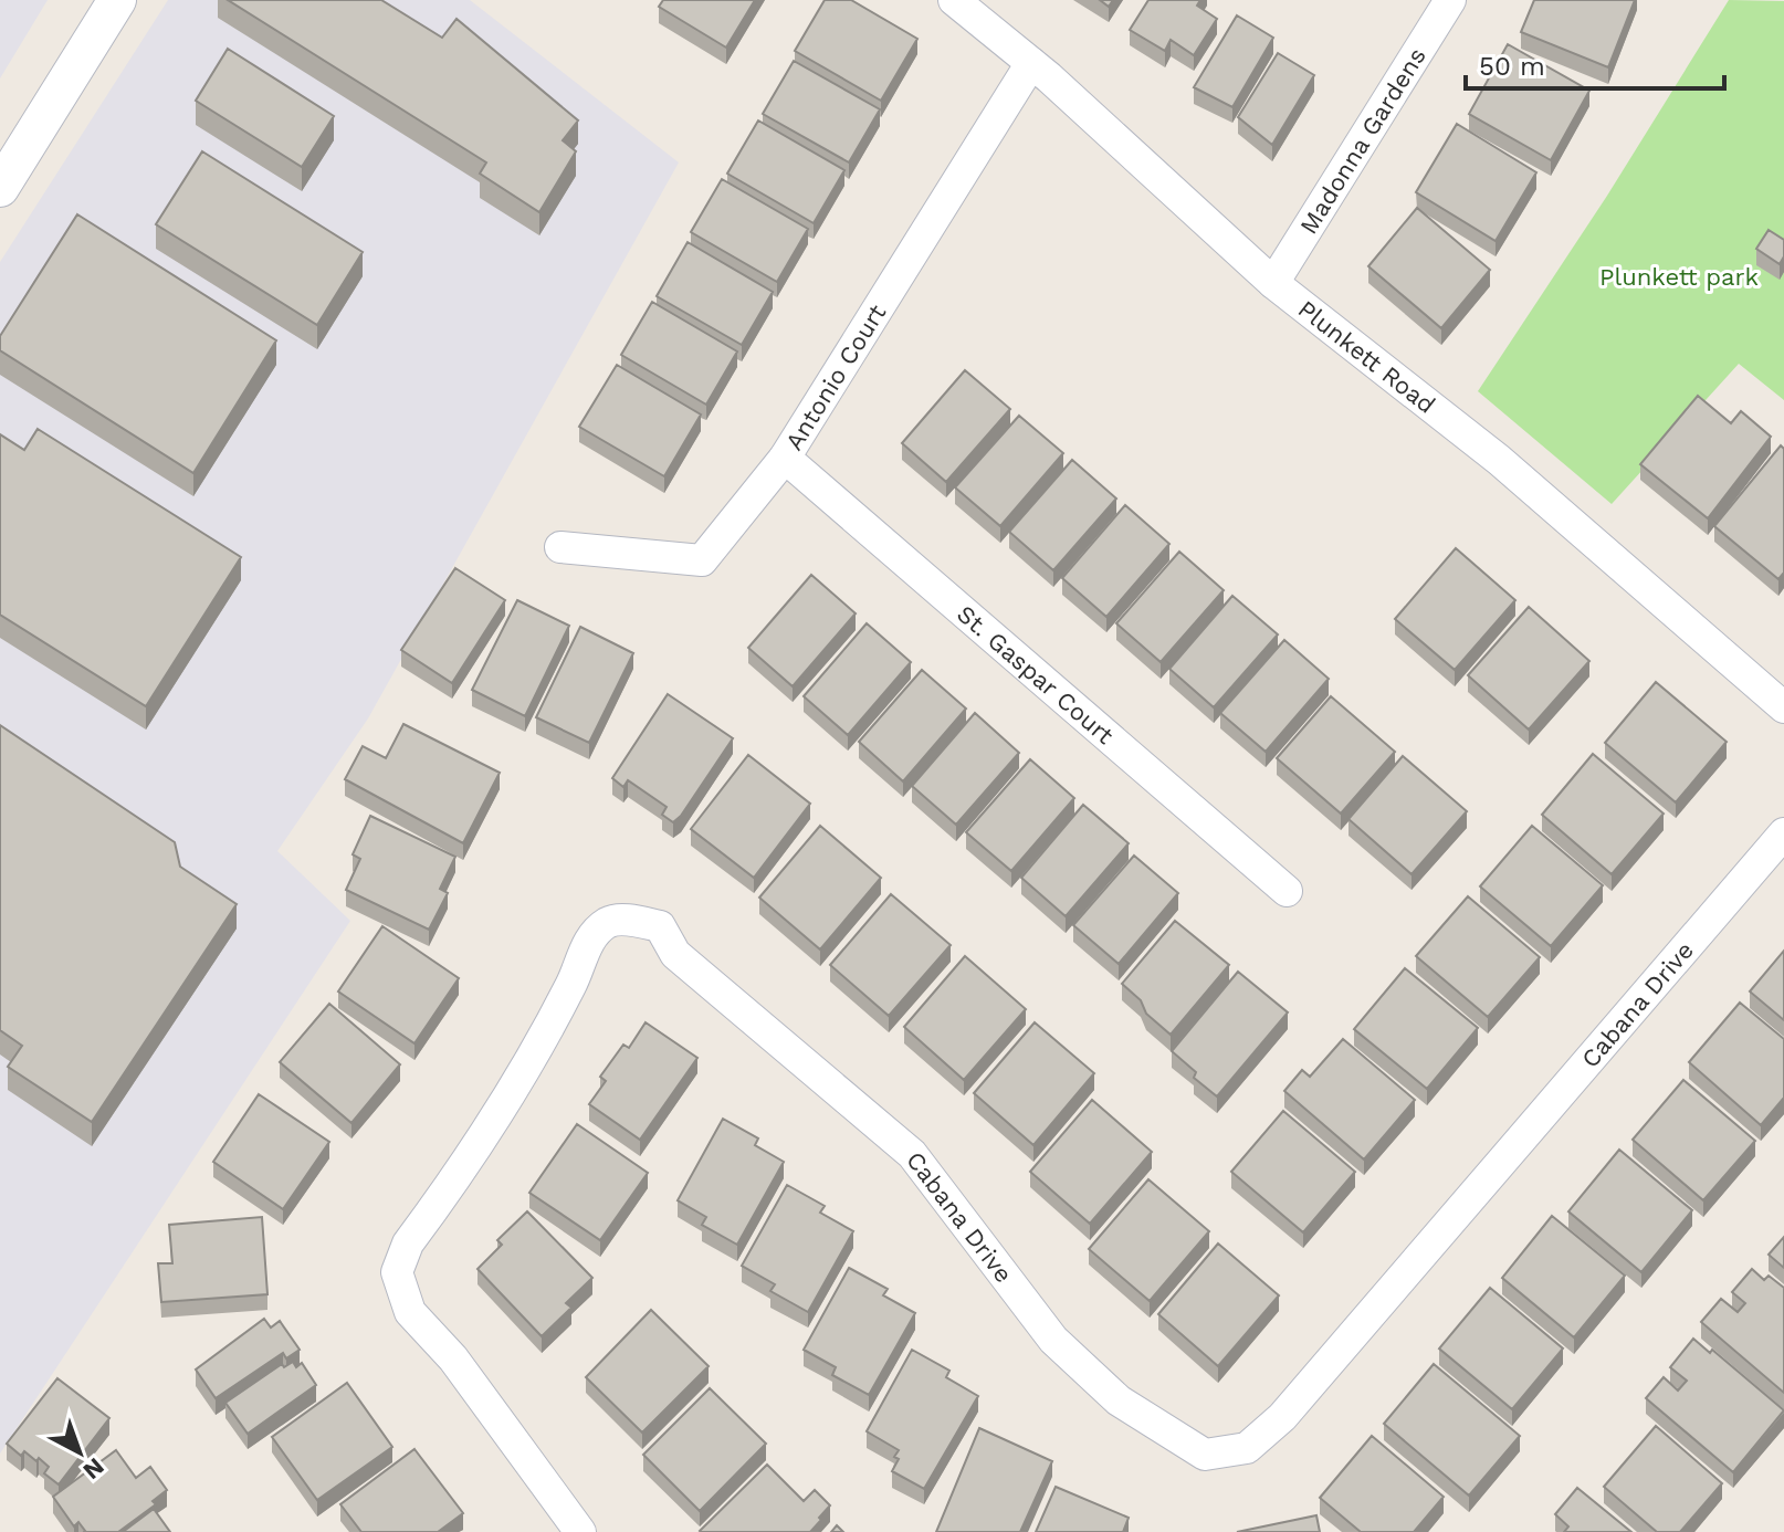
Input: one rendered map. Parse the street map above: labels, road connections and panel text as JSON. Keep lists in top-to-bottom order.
{
  "streets": {
    "street": [
      "Madonna Gardens",
      "Plunkett Road",
      "Antonio Court",
      "St. Gaspar Court",
      "Cabana Drive"
    ]
  },
  "crossings": [
    ["Madonna Gardens", "Plunkett Road"],
    ["Plunkett Road", "Antonio Court"],
    ["Antonio Court", "St. Gaspar Court"]
  ],
  "parks": ["Plunkett park"],
  "scale_bar": "50 m",
  "north": "bottom right"
}
